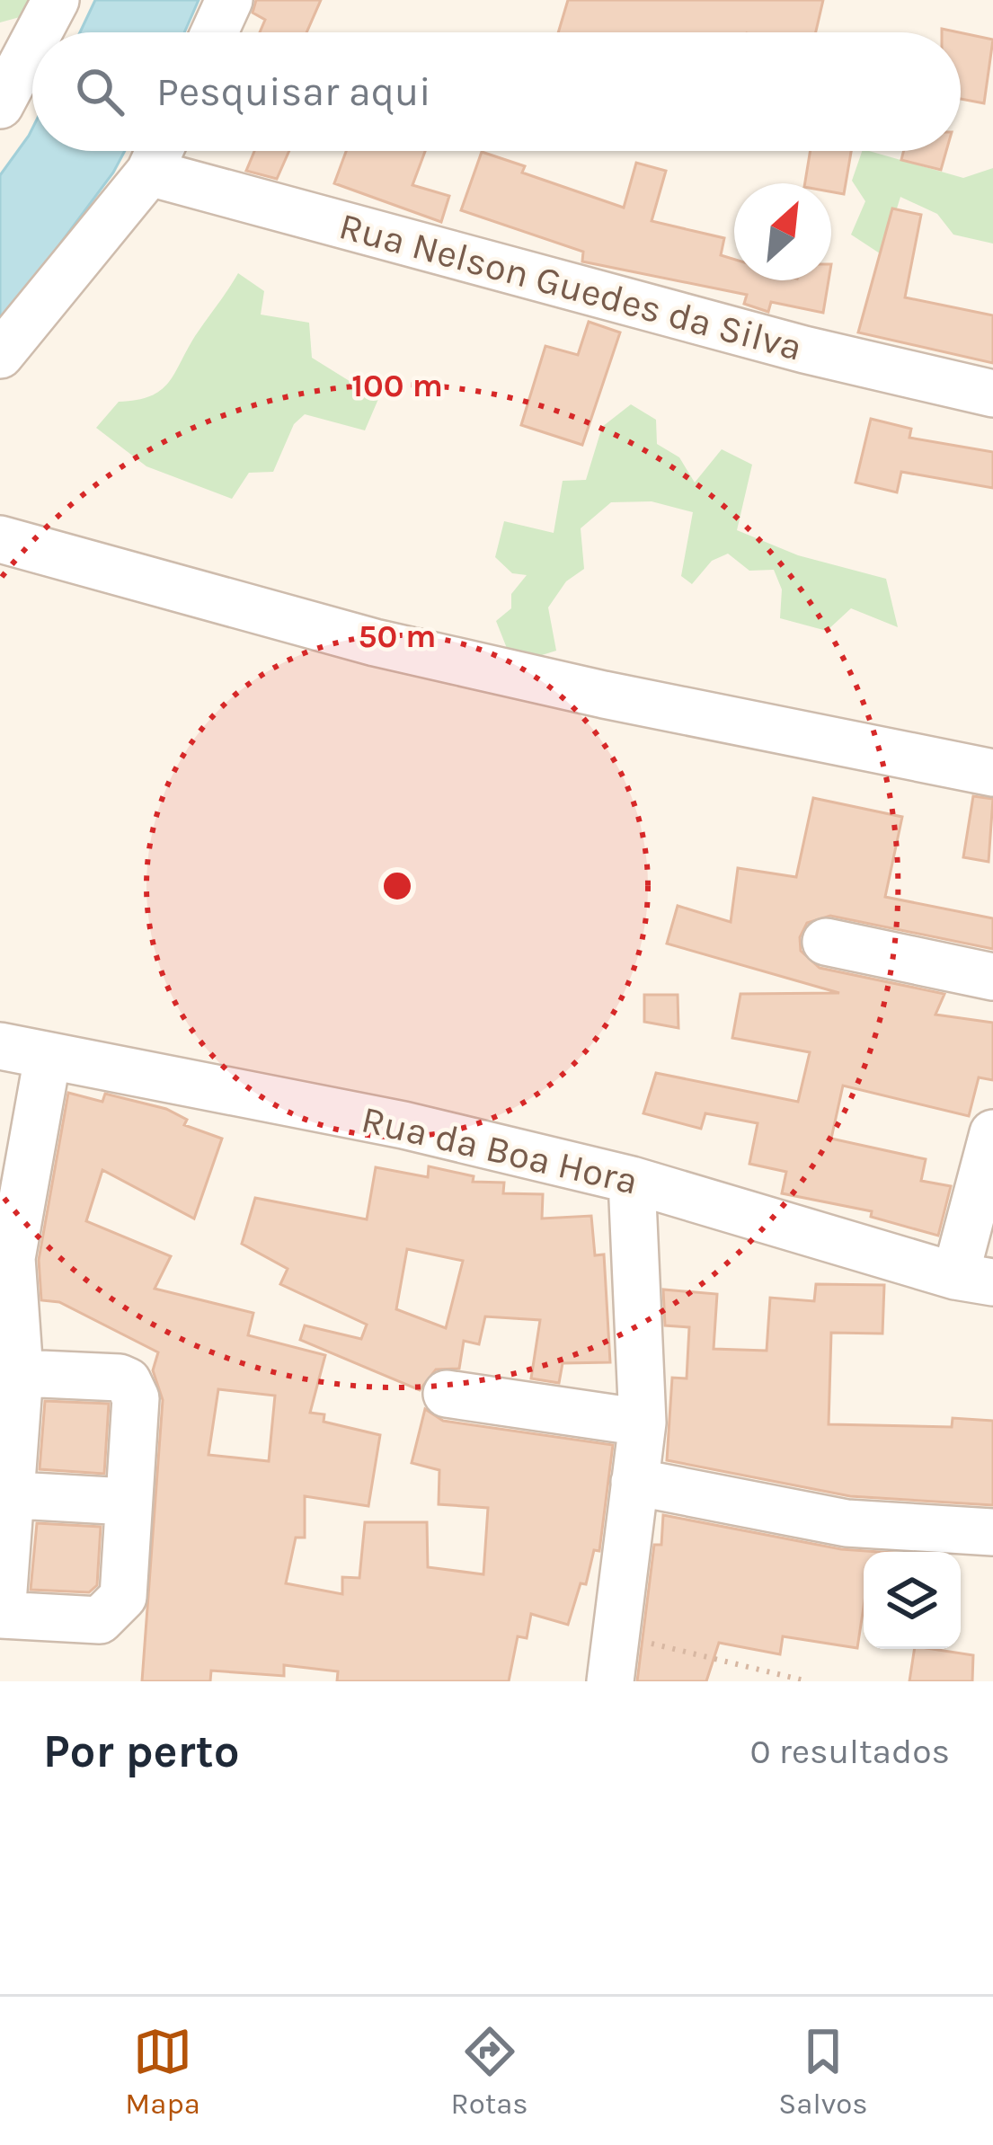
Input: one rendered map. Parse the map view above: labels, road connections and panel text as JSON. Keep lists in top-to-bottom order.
{
  "streets": {
    "street": ["Rua Nelson Guedes da Silva", "Rua da Boa Hora"]
  },
  "north": "top right",
  "page": {
    "search": "Pesquisar aqui",
    "heading": ["Por perto", "0 resultados"],
    "nav": ["Mapa", "Rotas", "Salvos"]
  },
  "rings": ["100 m", "50 m"]
}
